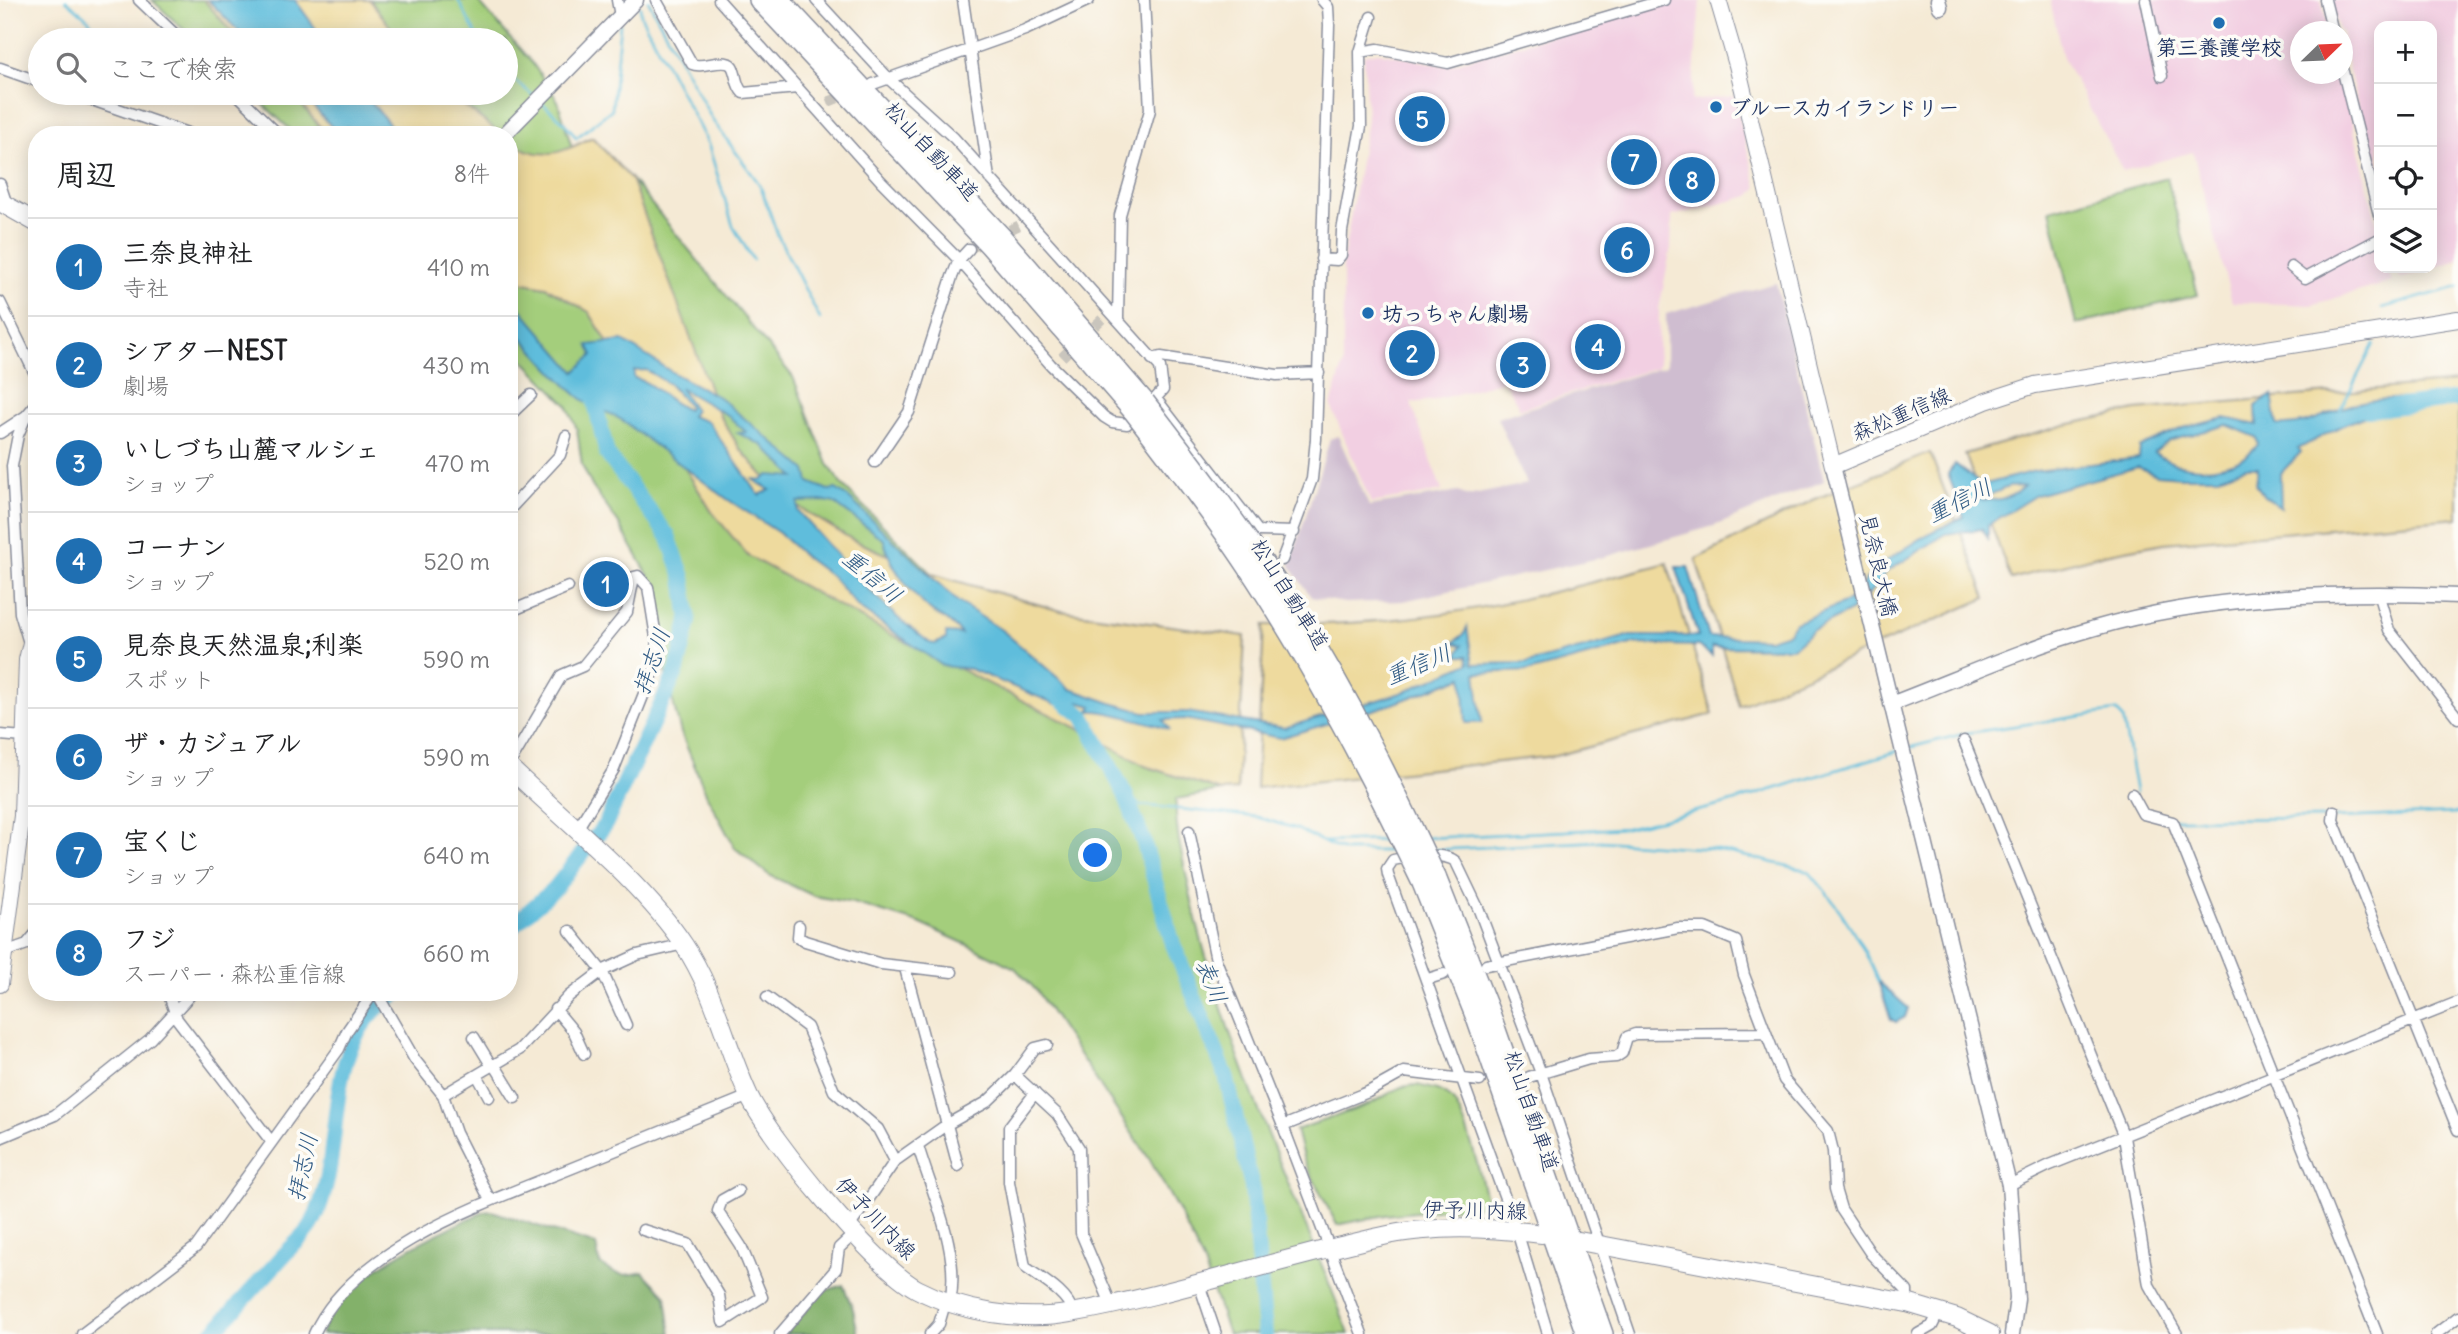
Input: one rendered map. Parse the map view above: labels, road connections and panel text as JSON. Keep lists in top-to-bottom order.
{
  "streets": {
    "highway": ["松山自動車道"],
    "main road": ["森松重信線", "伊予川内線"],
    "street": ["見奈良大橋"]
  },
  "crossings": [
    ["森松重信線", "見奈良大橋"]
  ],
  "water": ["重信川", "拝志川", "表川"],
  "places": ["第三養護学校", "ブルースカイランドリー", "坊っちゃん劇場"],
  "north": "top right",
  "page": {
    "map_buttons": ["+", "−"],
    "search": "ここで検索",
    "pins": [
      "5",
      "7",
      "8",
      "6",
      "4",
      "2",
      "3",
      "1"
    ],
    "heading": ["周辺", "8件"],
    "list": [
      {
        "mark": "1",
        "name": "三奈良神社",
        "note": "寺社",
        "value": "410 m"
      },
      {
        "mark": "2",
        "name": "シアターNEST",
        "note": "劇場",
        "value": "430 m"
      },
      {
        "mark": "3",
        "name": "いしづち山麓マルシェ",
        "note": "ショップ",
        "value": "470 m"
      },
      {
        "mark": "4",
        "name": "コーナン",
        "note": "ショップ",
        "value": "520 m"
      },
      {
        "mark": "5",
        "name": "見奈良天然温泉;利楽",
        "note": "スポット",
        "value": "590 m"
      },
      {
        "mark": "6",
        "name": "ザ・カジュアル",
        "note": "ショップ",
        "value": "590 m"
      },
      {
        "mark": "7",
        "name": "宝くじ",
        "note": "ショップ",
        "value": "640 m"
      },
      {
        "mark": "8",
        "name": "フジ",
        "note": "スーパー · 森松重信線",
        "value": "660 m"
      }
    ]
  }
}
